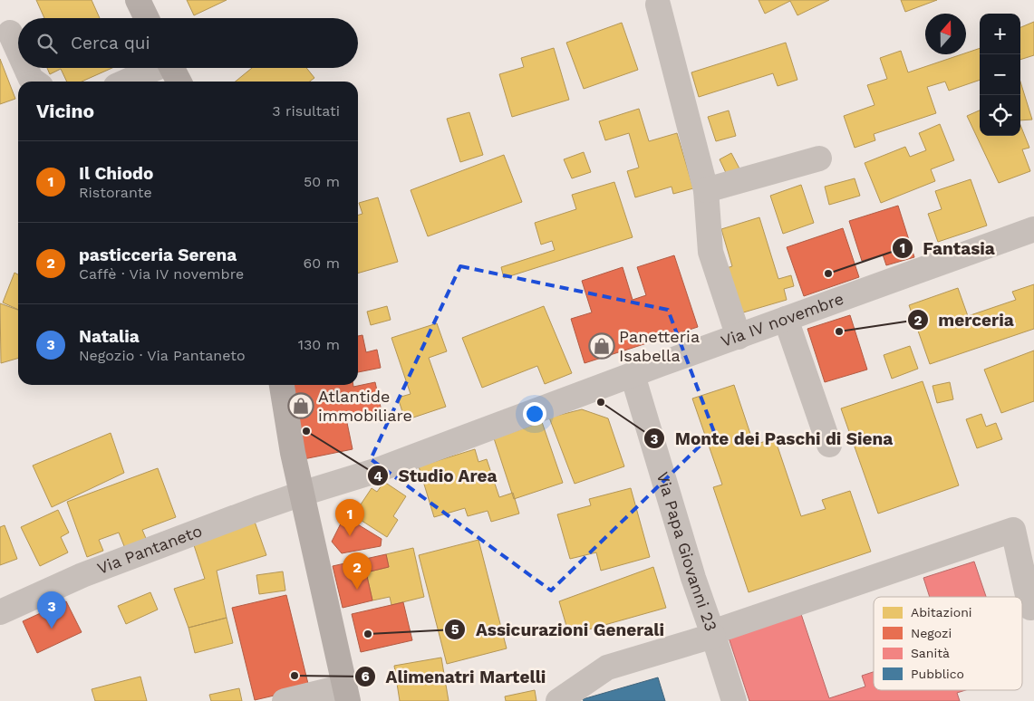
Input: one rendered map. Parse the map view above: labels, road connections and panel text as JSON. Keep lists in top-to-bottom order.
{
  "streets": {
    "street": ["Via IV novembre", "Via Pantaneto", "Via Papa Giovanni 23"]
  },
  "crossings": [
    ["Via IV novembre", "Via Pantaneto"],
    ["Via IV novembre", "Via Papa Giovanni 23"]
  ],
  "places": {
    "other": [
      "Fantasia",
      "merceria",
      "Monte dei Paschi di Siena",
      "Studio Area",
      "Assicurazioni Generali",
      "Alimenatri Martelli"
    ],
    "shop": ["Panetteria Isabella", "Atlantide immobiliare"]
  },
  "legend": [
    "Abitazioni",
    "Negozi",
    "Sanità",
    "Pubblico"
  ],
  "north": "top",
  "page": {
    "map_buttons": ["+", "−"],
    "search": "Cerca qui",
    "heading": ["Vicino", "3 risultati"],
    "list": [
      {
        "mark": "1",
        "name": "Il Chiodo",
        "note": "Ristorante",
        "value": "50 m"
      },
      {
        "mark": "2",
        "name": "pasticceria Serena",
        "note": "Caffè · Via IV novembre",
        "value": "60 m"
      },
      {
        "mark": "3",
        "name": "Natalia",
        "note": "Negozio · Via Pantaneto",
        "value": "130 m"
      }
    ],
    "pins": ["1", "2", "3"]
  }
}
